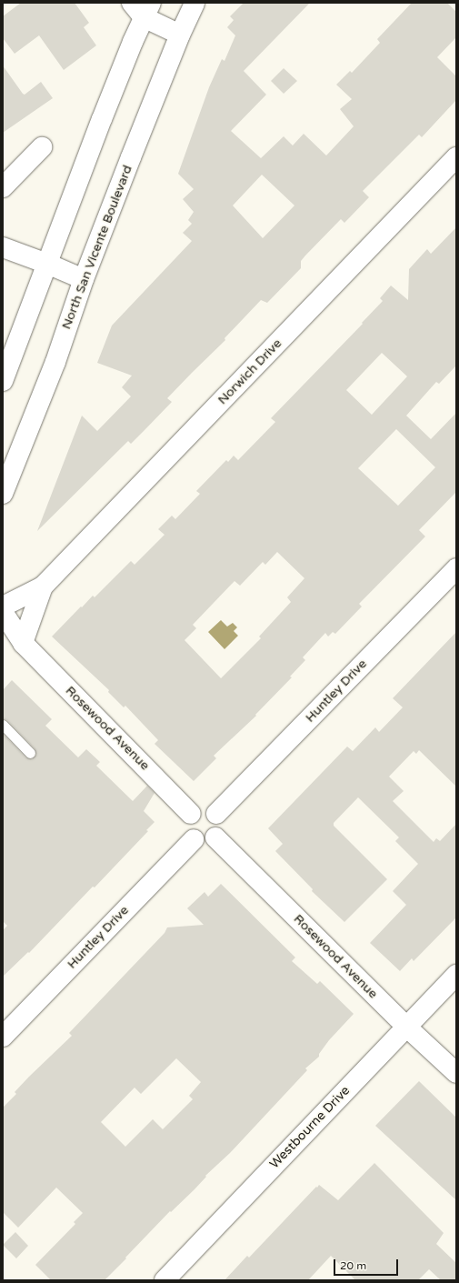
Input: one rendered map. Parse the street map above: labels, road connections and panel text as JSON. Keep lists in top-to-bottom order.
{
  "streets": {
    "street": [
      "North San Vicente Boulevard",
      "Norwich Drive",
      "Huntley Drive",
      "Rosewood Avenue",
      "Westbourne Drive"
    ]
  },
  "crossings": [
    ["Norwich Drive", "Rosewood Avenue"],
    ["Huntley Drive", "Rosewood Avenue"],
    ["Rosewood Avenue", "Westbourne Drive"]
  ],
  "scale_bar": "20 m"
}
